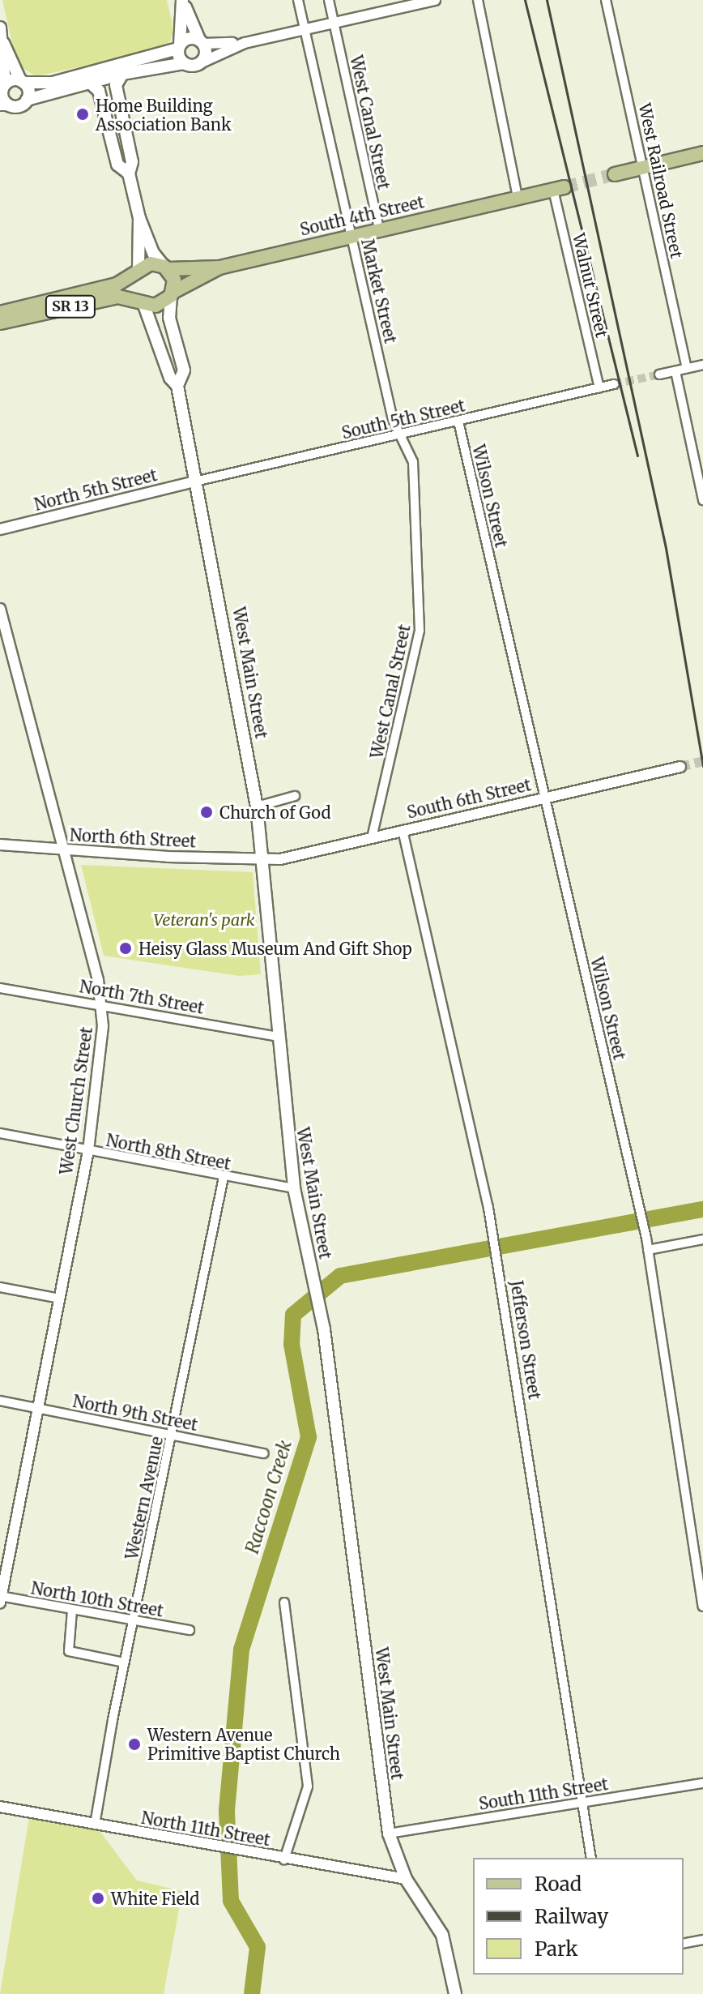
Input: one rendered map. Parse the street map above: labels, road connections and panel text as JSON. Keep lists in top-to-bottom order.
{
  "streets": {
    "main road": ["South 4th Street", "SR 13", "West Main Street"],
    "street": [
      "West Canal Street",
      "West Railroad Street",
      "Walnut Street",
      "Market Street",
      "South 5th Street",
      "North 5th Street",
      "Wilson Street",
      "South 6th Street",
      "North 6th Street",
      "North 7th Street",
      "West Church Street",
      "North 8th Street",
      "Jefferson Street",
      "North 9th Street",
      "Western Avenue",
      "North 10th Street",
      "South 11th Street",
      "North 11th Street"
    ]
  },
  "crossings": [
    ["West Canal Street", "South 4th Street"],
    ["West Canal Street", "Market Street"],
    ["West Canal Street", "South 5th Street"],
    ["West Canal Street", "South 6th Street"],
    ["South 4th Street", "Walnut Street"],
    ["South 4th Street", "Market Street"],
    ["South 4th Street", "SR 13"],
    ["Walnut Street", "South 5th Street"],
    ["Market Street", "South 5th Street"],
    ["South 5th Street", "North 5th Street"],
    ["South 5th Street", "Wilson Street"],
    ["South 5th Street", "West Main Street"],
    ["North 5th Street", "West Main Street"],
    ["Wilson Street", "South 6th Street"],
    ["West Main Street", "South 6th Street"],
    ["West Main Street", "North 6th Street"],
    ["West Main Street", "North 7th Street"],
    ["West Main Street", "North 8th Street"],
    ["West Main Street", "South 11th Street"],
    ["West Main Street", "North 11th Street"],
    ["South 6th Street", "North 6th Street"],
    ["South 6th Street", "Jefferson Street"],
    ["North 6th Street", "West Church Street"],
    ["North 7th Street", "West Church Street"],
    ["West Church Street", "North 8th Street"],
    ["West Church Street", "North 9th Street"],
    ["West Church Street", "North 10th Street"],
    ["North 8th Street", "Western Avenue"],
    ["Jefferson Street", "South 11th Street"],
    ["North 9th Street", "Western Avenue"],
    ["Western Avenue", "North 10th Street"],
    ["Western Avenue", "North 11th Street"]
  ],
  "water": ["Raccoon Creek"],
  "parks": ["Veteran's park"],
  "places": [
    "Home Building Association Bank",
    "Church of God",
    "Heisy Glass Museum And Gift Shop",
    "Western Avenue Primitive Baptist Church",
    "White Field"
  ],
  "legend": ["Road", "Railway", "Park"]
}
